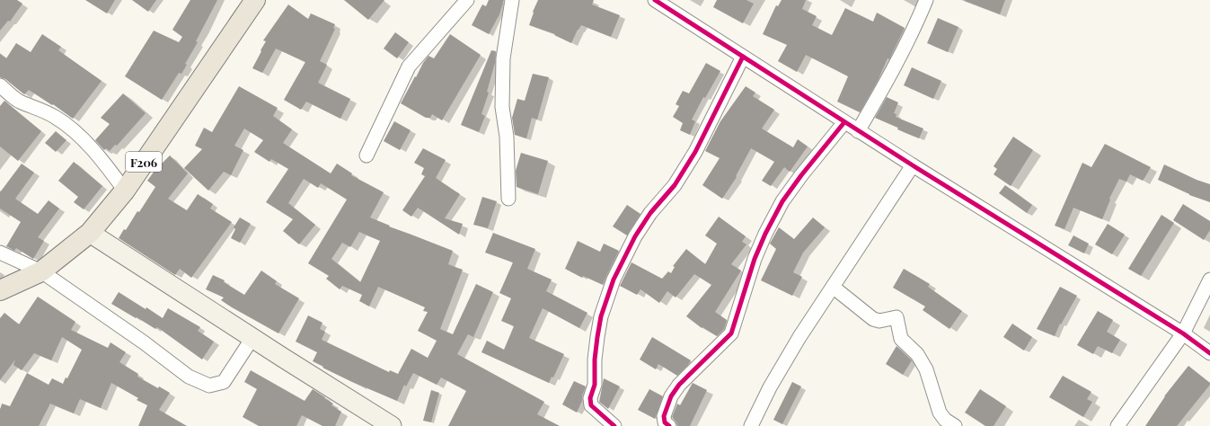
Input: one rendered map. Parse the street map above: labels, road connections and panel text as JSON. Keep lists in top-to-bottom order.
{
  "streets": {
    "main road": ["F206"]
  }
}
